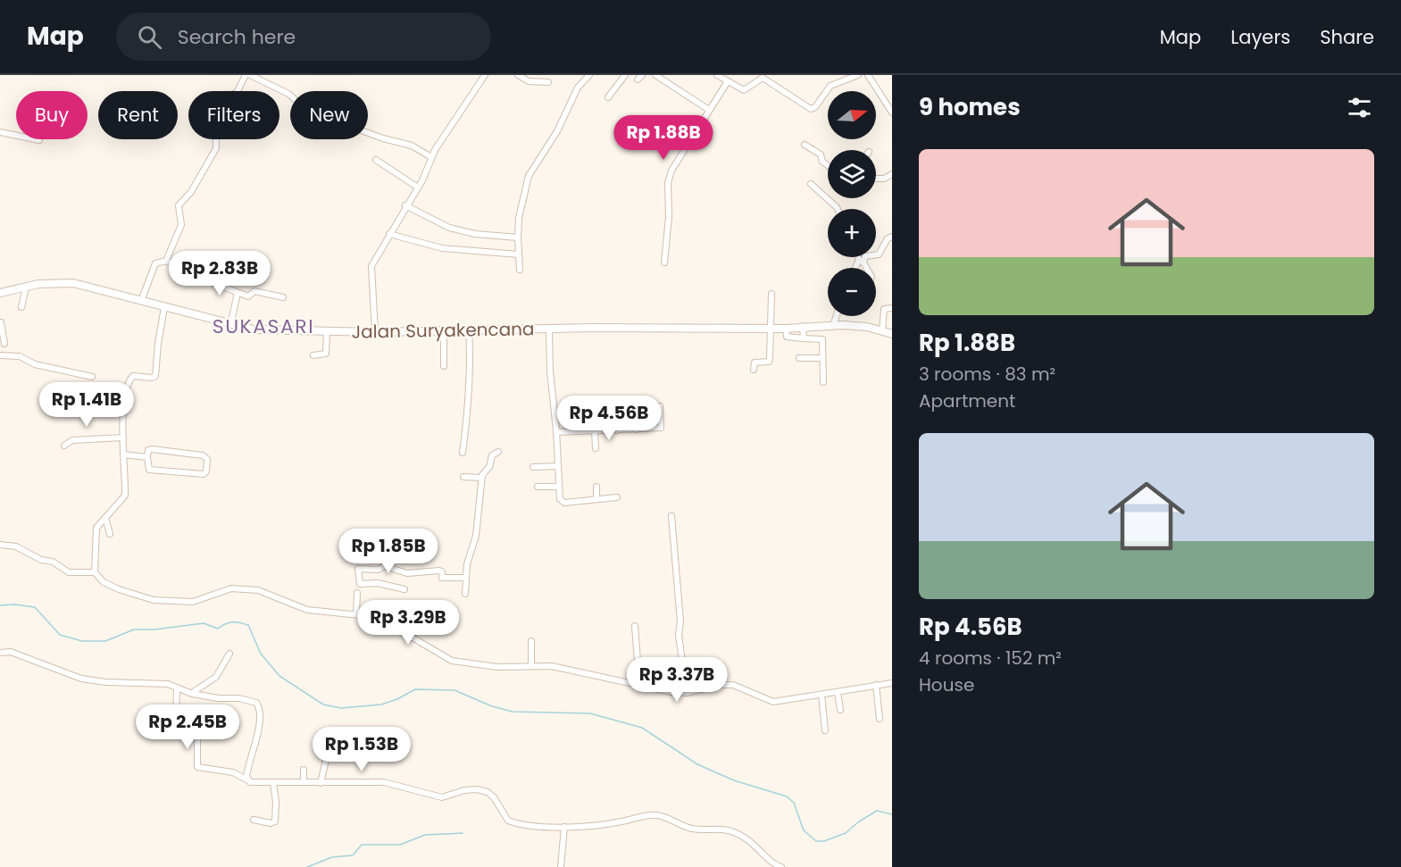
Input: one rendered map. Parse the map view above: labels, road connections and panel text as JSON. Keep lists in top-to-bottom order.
{
  "streets": {
    "street": ["Jalan Suryakencana"]
  },
  "districts": ["SUKASARI"],
  "north": "right",
  "page": {
    "header": "Map",
    "search": "Search here",
    "nav": ["Map", "Layers", "Share"],
    "heading": "9 homes",
    "map_buttons": ["+", "−"],
    "chip": [
      "Buy",
      "Rent",
      "Filters",
      "New"
    ],
    "price": [
      "Rp 1.88B",
      "Rp 2.83B",
      "Rp 1.41B",
      "Rp 4.56B",
      "Rp 1.85B",
      "Rp 3.29B",
      "Rp 3.37B",
      "Rp 2.45B",
      "Rp 1.53B"
    ],
    "list": [
      {
        "name": "Rp 1.88B",
        "note": "3 rooms · 83 m² · Apartment"
      },
      {
        "name": "Rp 4.56B",
        "note": "4 rooms · 152 m² · House"
      }
    ]
  }
}
